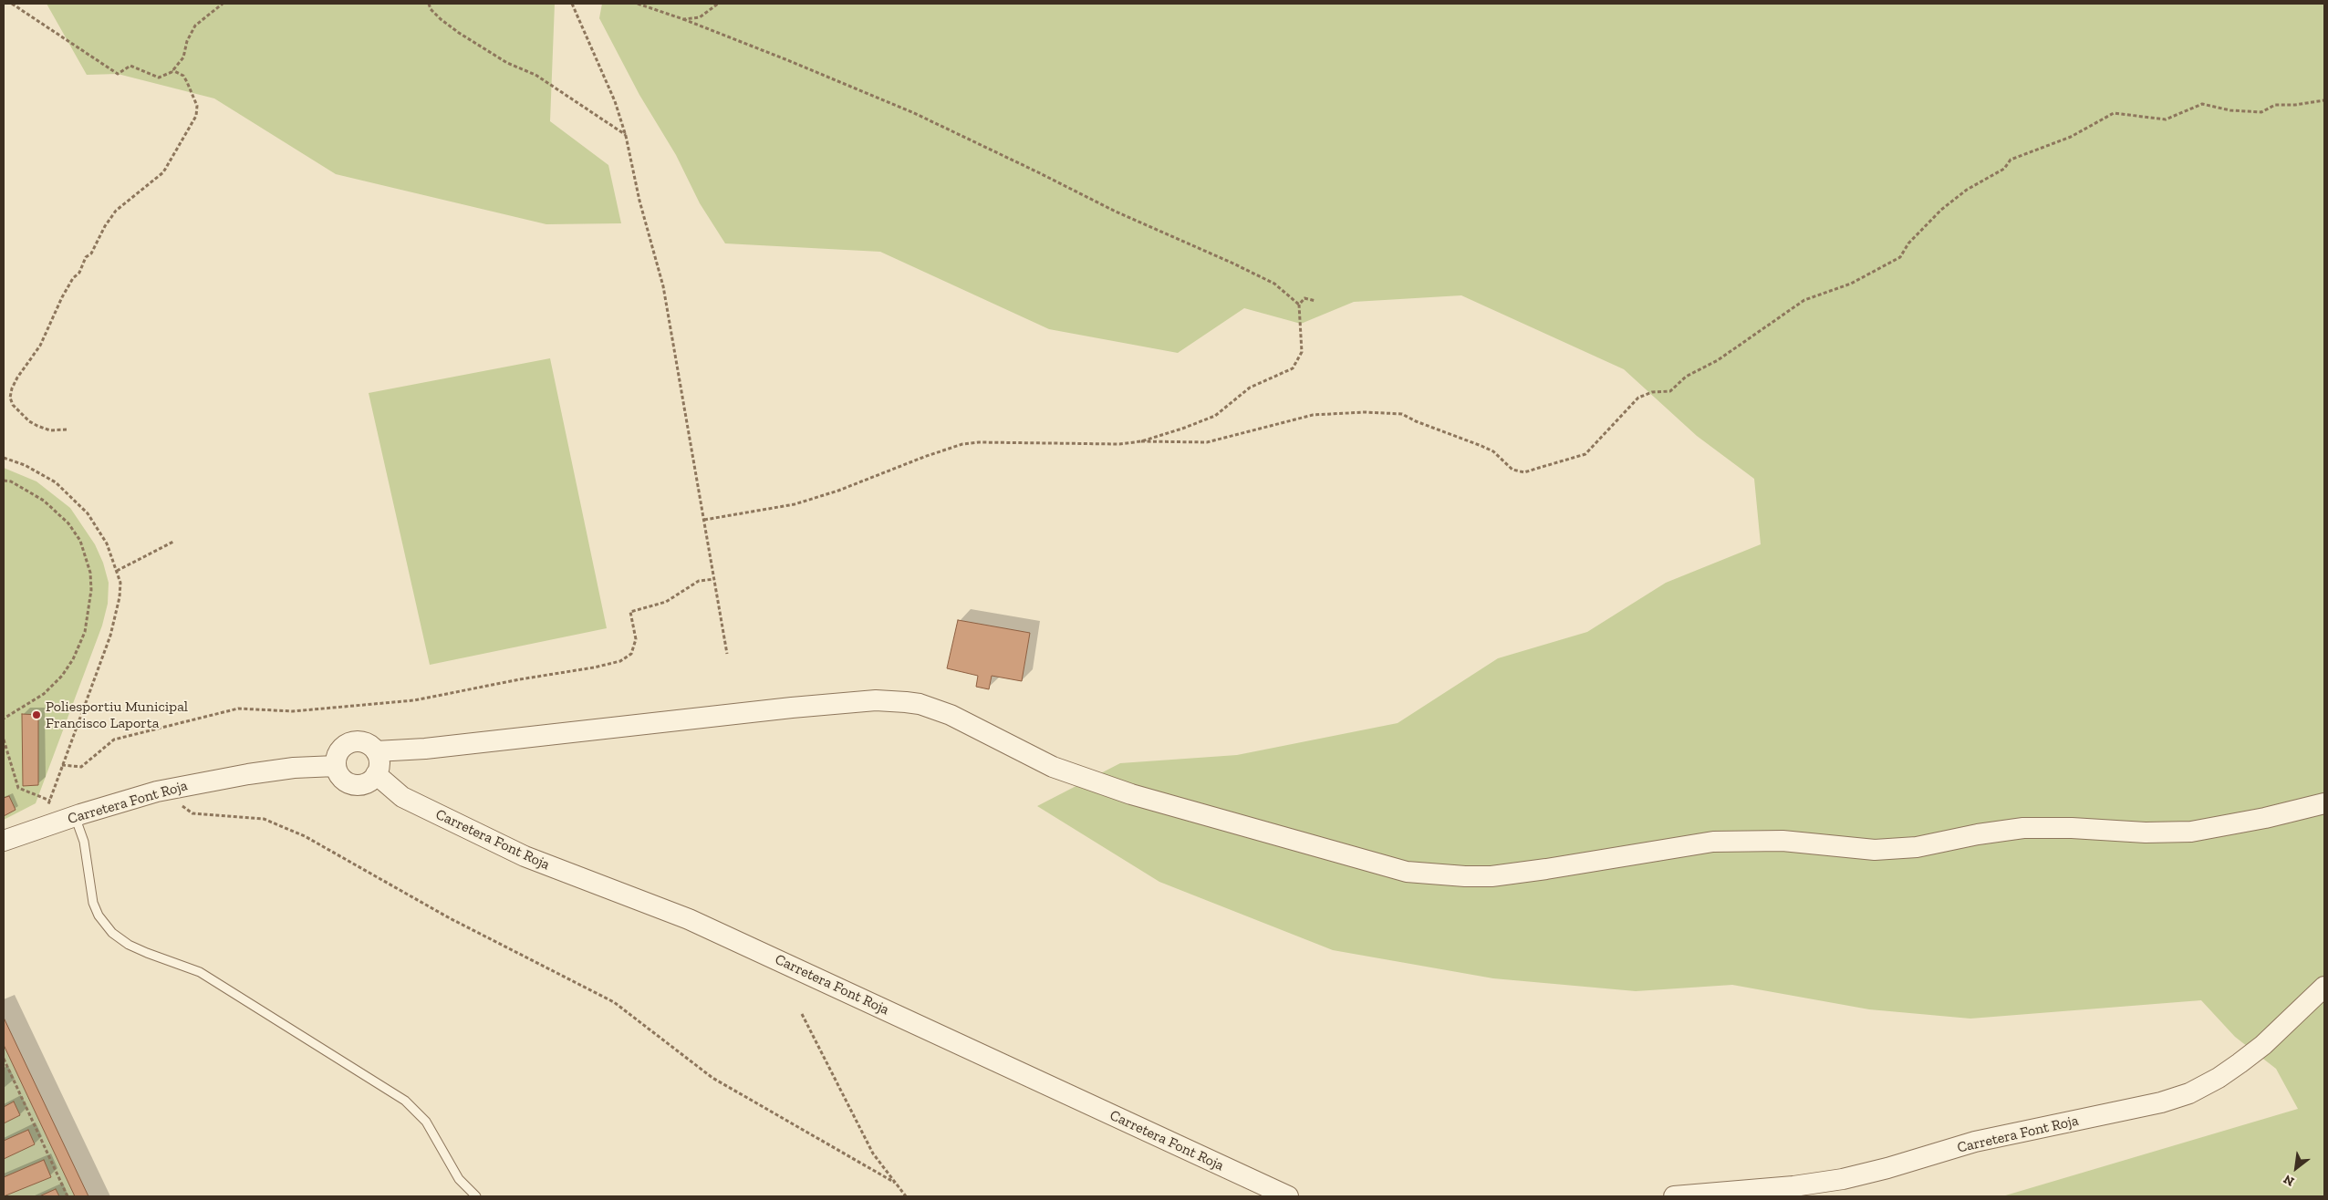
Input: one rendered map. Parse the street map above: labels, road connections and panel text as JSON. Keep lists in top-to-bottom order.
{
  "streets": {
    "street": ["Carretera Font Roja"]
  },
  "places": ["Poliesportiu Municipal Francisco Laporta"],
  "north": "bottom left"
}
